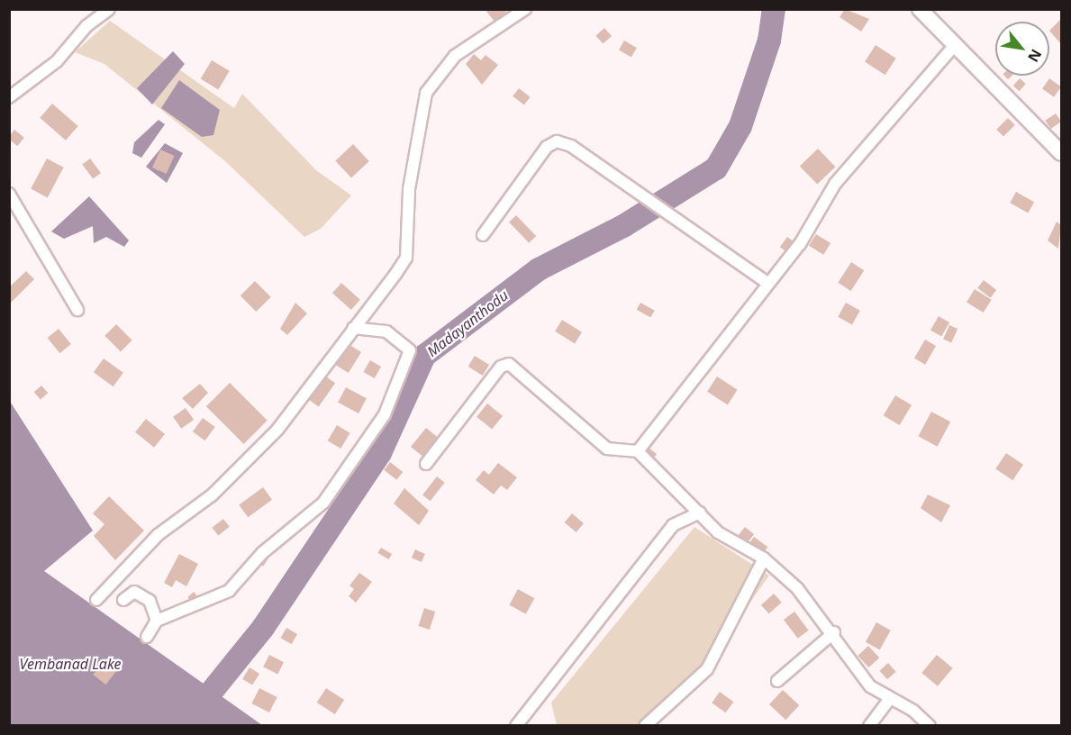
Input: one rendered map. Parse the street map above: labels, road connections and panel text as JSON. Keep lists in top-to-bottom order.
{
  "water": ["Madayanthodu", "Vembanad Lake"],
  "north": "bottom right"
}
